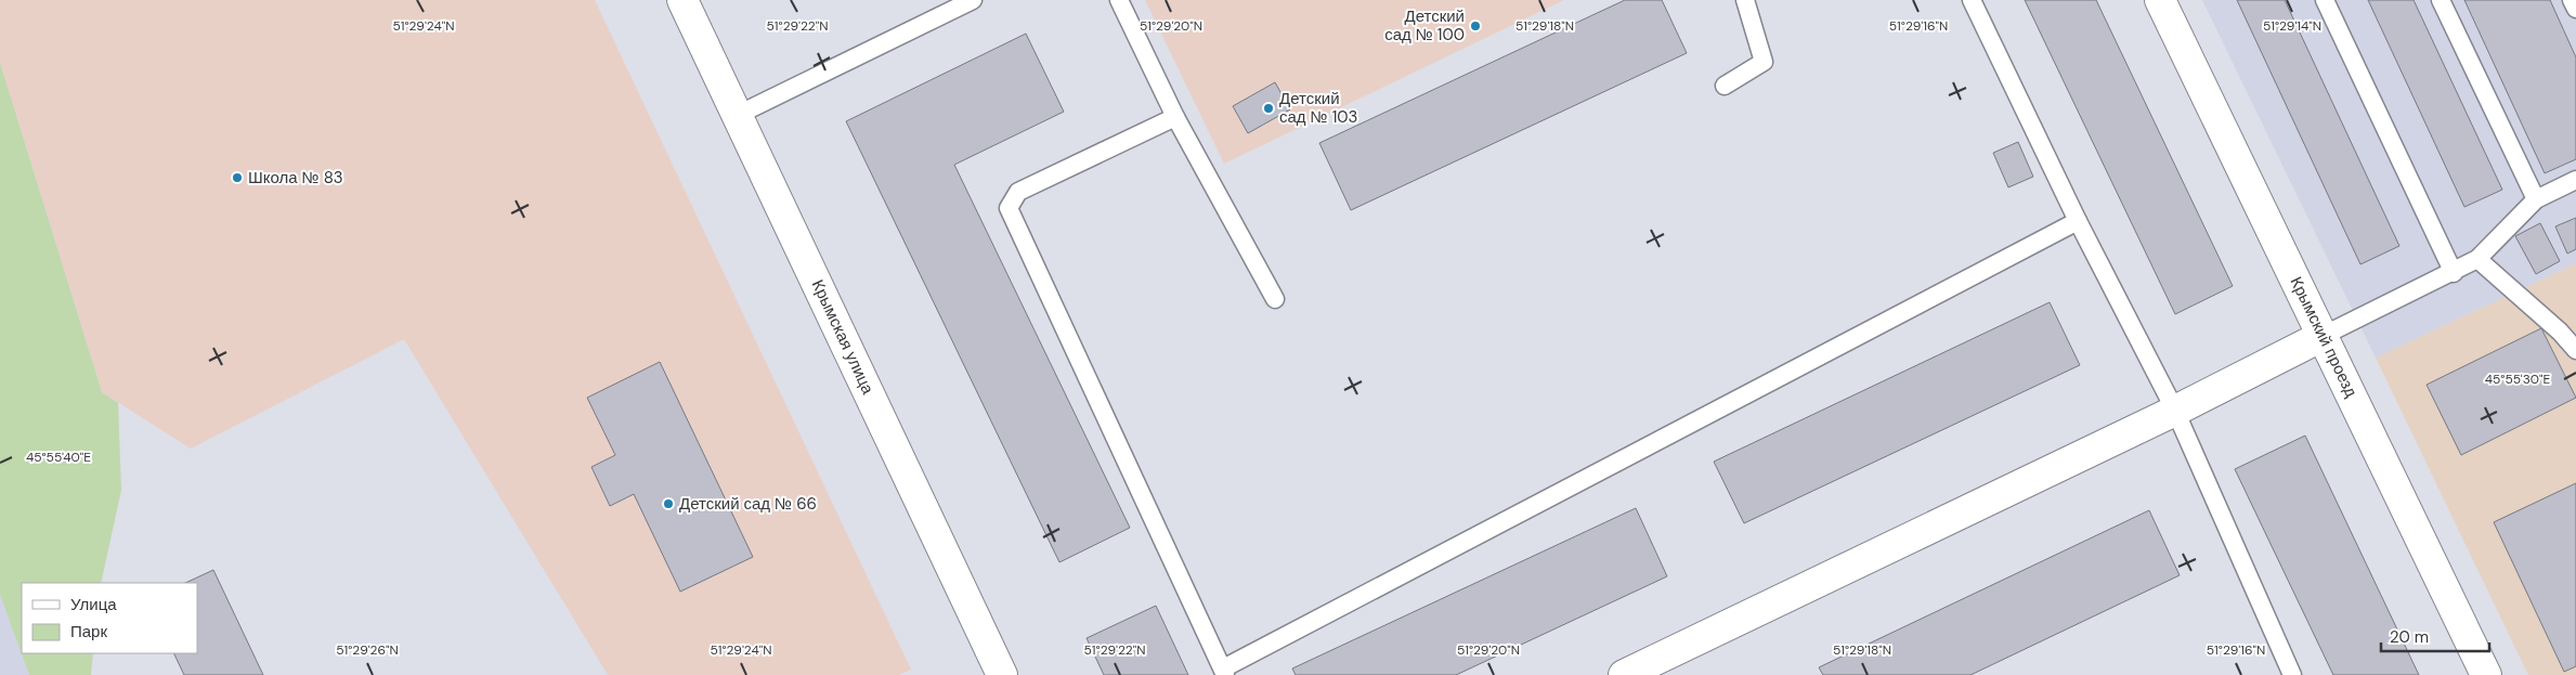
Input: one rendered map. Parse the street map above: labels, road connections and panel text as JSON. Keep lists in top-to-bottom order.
{
  "streets": {
    "street": ["Крымская улица", "Крымский проезд"]
  },
  "places": [
    "Детский сад № 100",
    "Детский сад № 103",
    "Школа № 83",
    "Детский сад № 66"
  ],
  "legend": ["Улица", "Парк"],
  "scale_bar": "20 m",
  "coordinates": [
    "51°29'14\"N",
    "51°29'24\"N",
    "51°29'22\"N",
    "51°29'20\"N",
    "51°29'18\"N",
    "51°29'16\"N",
    "45°55'30\"E",
    "45°55'40\"E",
    "51°29'26\"N"
  ]
}
